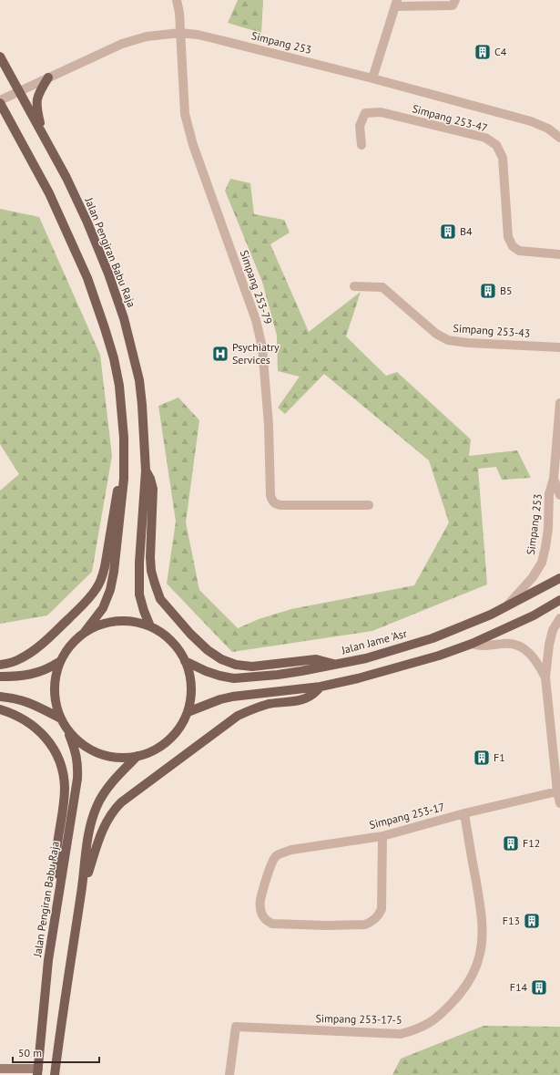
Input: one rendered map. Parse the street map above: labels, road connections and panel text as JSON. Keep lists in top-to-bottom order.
{
  "streets": {
    "main road": ["Jalan Pengiran Babu Raja", "Jalan Jame 'Asr"],
    "street": [
      "Simpang 253",
      "Simpang 253-47",
      "Simpang 253-79",
      "Simpang 253-43",
      "Simpang 253-17",
      "Simpang 253-17-5"
    ]
  },
  "crossings": [
    ["Simpang 253", "Jalan Pengiran Babu Raja"],
    ["Simpang 253", "Simpang 253-79"],
    ["Simpang 253", "Jalan Jame 'Asr"],
    ["Simpang 253-17", "Simpang 253-17-5"]
  ],
  "places": {
    "building": [
      "C4",
      "B4",
      "B5",
      "F1",
      "F12",
      "F13",
      "F14"
    ],
    "hospital": ["Psychiatry Services"]
  },
  "scale_bar": "50 m"
}
